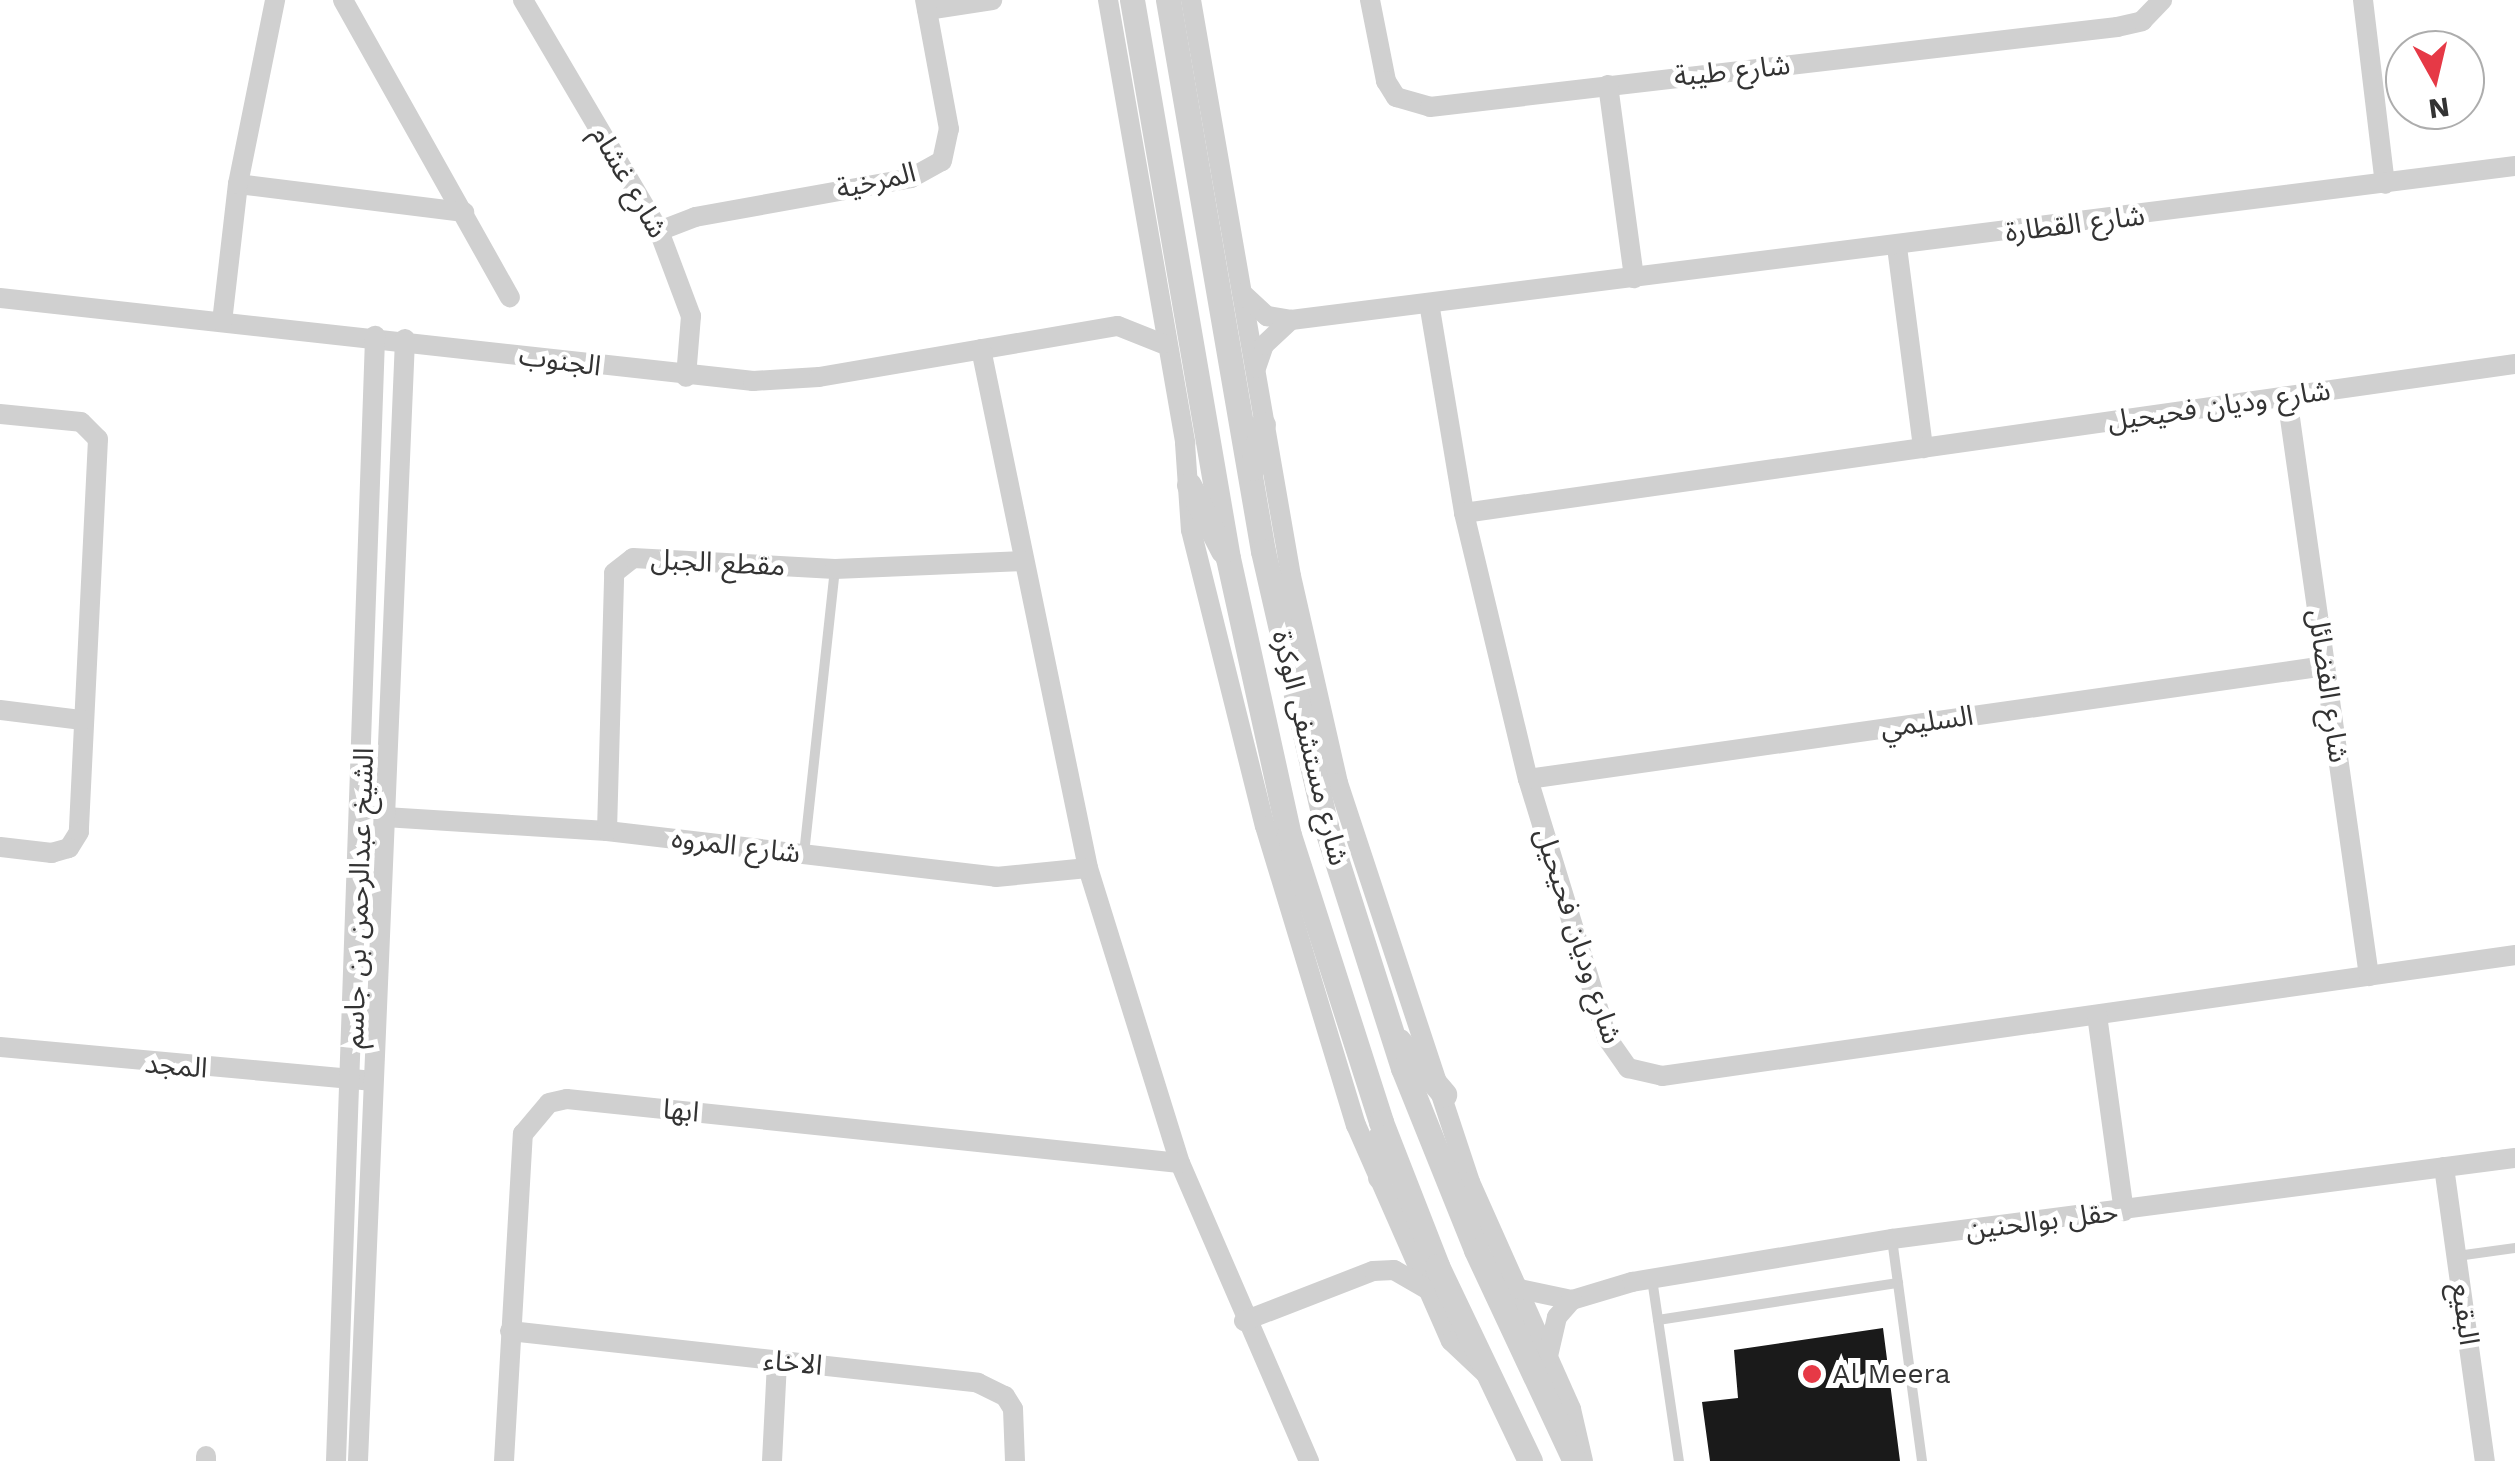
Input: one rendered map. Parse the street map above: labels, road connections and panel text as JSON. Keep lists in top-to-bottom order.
{
  "streets": {
    "street": [
      "شارع طيبة",
      "المرخية",
      "شارع غشام",
      "شارع القطارة",
      "الجنوب",
      "شارع وديان فحيحيل",
      "مقطع الجبل",
      "شارع الفضائل",
      "السليمي",
      "شارع مستشفى الوكرة",
      "شارع المروه",
      "الشيخ عبدالرحمن بن جاسم",
      "المجد",
      "ابها",
      "حقل بوالحنين",
      "البقيع",
      "الاخاء"
    ]
  },
  "crossings": [
    ["المرخية", "شارع غشام"],
    ["شارع غشام", "الجنوب"],
    ["شارع القطارة", "شارع وديان فحيحيل"],
    ["الجنوب", "الشيخ عبدالرحمن بن جاسم"],
    ["شارع وديان فحيحيل", "شارع الفضائل"],
    ["شارع وديان فحيحيل", "السليمي"],
    ["مقطع الجبل", "شارع المروه"],
    ["شارع الفضائل", "السليمي"],
    ["شارع مستشفى الوكرة", "حقل بوالحنين"],
    ["شارع المروه", "الشيخ عبدالرحمن بن جاسم"],
    ["الشيخ عبدالرحمن بن جاسم", "المجد"],
    ["ابها", "الاخاء"],
    ["حقل بوالحنين", "البقيع"]
  ],
  "places": ["Al Meera"],
  "north": "bottom"
}
